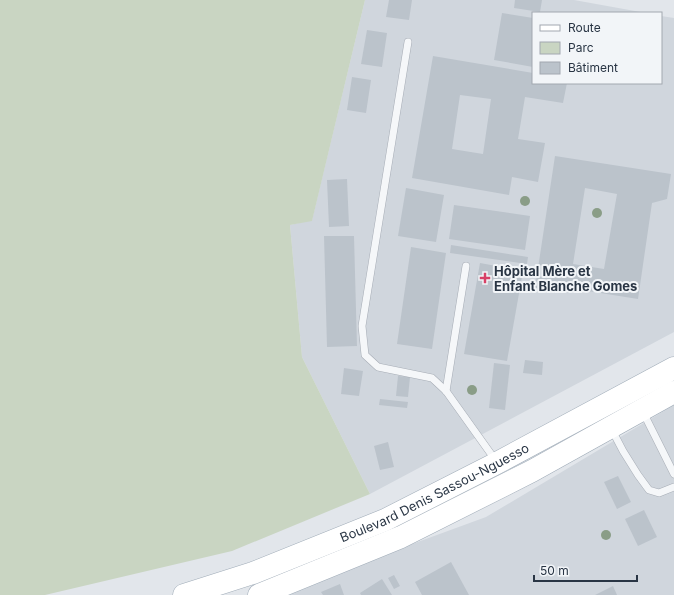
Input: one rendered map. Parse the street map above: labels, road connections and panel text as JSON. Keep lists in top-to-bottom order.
{
  "streets": {
    "main road": ["Boulevard Denis Sassou-Nguesso"]
  },
  "places": {
    "health": ["Hôpital Mère et Enfant Blanche Gomes"]
  },
  "legend": ["Route", "Parc", "Bâtiment"],
  "scale_bar": "50 m"
}
